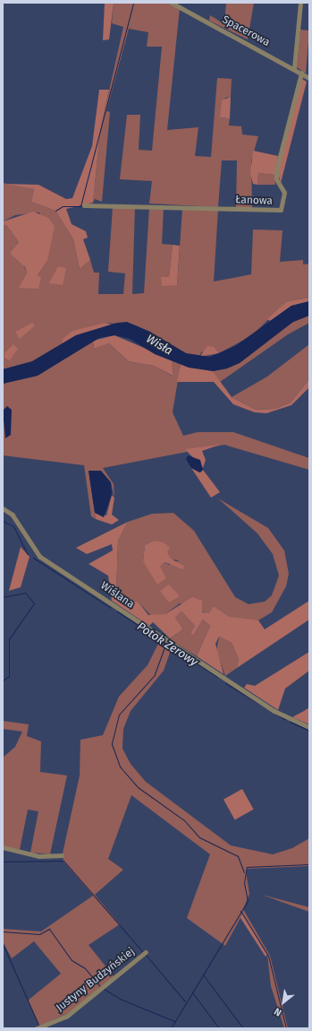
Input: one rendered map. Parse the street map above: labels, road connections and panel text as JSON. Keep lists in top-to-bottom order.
{
  "streets": {
    "street": [
      "Spacerowa",
      "Łanowa",
      "Wiślana",
      "Justyny Budzyńskiej"
    ]
  },
  "crossings": [
    ["Spacerowa", "Łanowa"]
  ],
  "water": ["Wisła", "Potok Zerowy"],
  "north": "bottom left"
}
